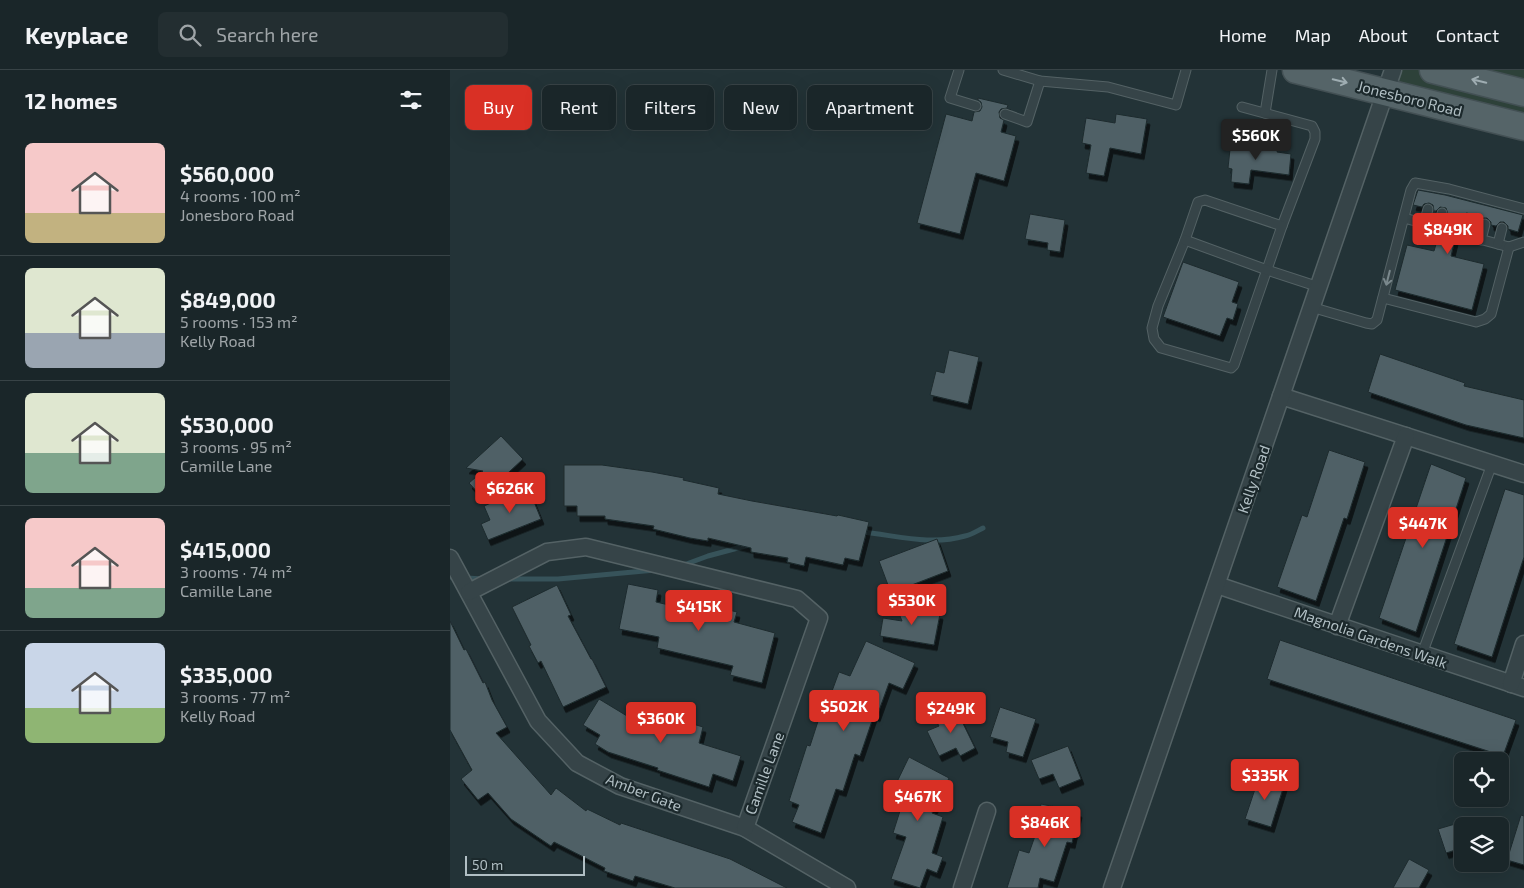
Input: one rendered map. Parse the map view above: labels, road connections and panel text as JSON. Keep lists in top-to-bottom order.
{
  "streets": {
    "main road": ["Jonesboro Road"],
    "street": [
      "Kelly Road",
      "Magnolia Gardens Walk",
      "Camille Lane",
      "Amber Gate"
    ]
  },
  "crossings": [
    ["Jonesboro Road", "Kelly Road"],
    ["Kelly Road", "Magnolia Gardens Walk"],
    ["Camille Lane", "Amber Gate"]
  ],
  "one_way": ["Jonesboro Road"],
  "scale_bar": "50 m",
  "page": {
    "header": "Keyplace",
    "search": "Search here",
    "nav": [
      "Home",
      "Map",
      "About",
      "Contact"
    ],
    "heading": "12 homes",
    "chip": [
      "Buy",
      "Rent",
      "Filters",
      "New",
      "Apartment"
    ],
    "price": [
      "$560K",
      "$849K",
      "$626K",
      "$447K",
      "$530K",
      "$415K",
      "$502K",
      "$249K",
      "$360K",
      "$335K",
      "$467K",
      "$846K"
    ],
    "list": [
      {
        "name": "$560,000",
        "note": "4 rooms · 100 m² · Jonesboro Road"
      },
      {
        "name": "$849,000",
        "note": "5 rooms · 153 m² · Kelly Road"
      },
      {
        "name": "$530,000",
        "note": "3 rooms · 95 m² · Camille Lane"
      },
      {
        "name": "$415,000",
        "note": "3 rooms · 74 m² · Camille Lane"
      },
      {
        "name": "$335,000",
        "note": "3 rooms · 77 m² · Kelly Road"
      }
    ],
    "scale": "50 m"
  }
}
